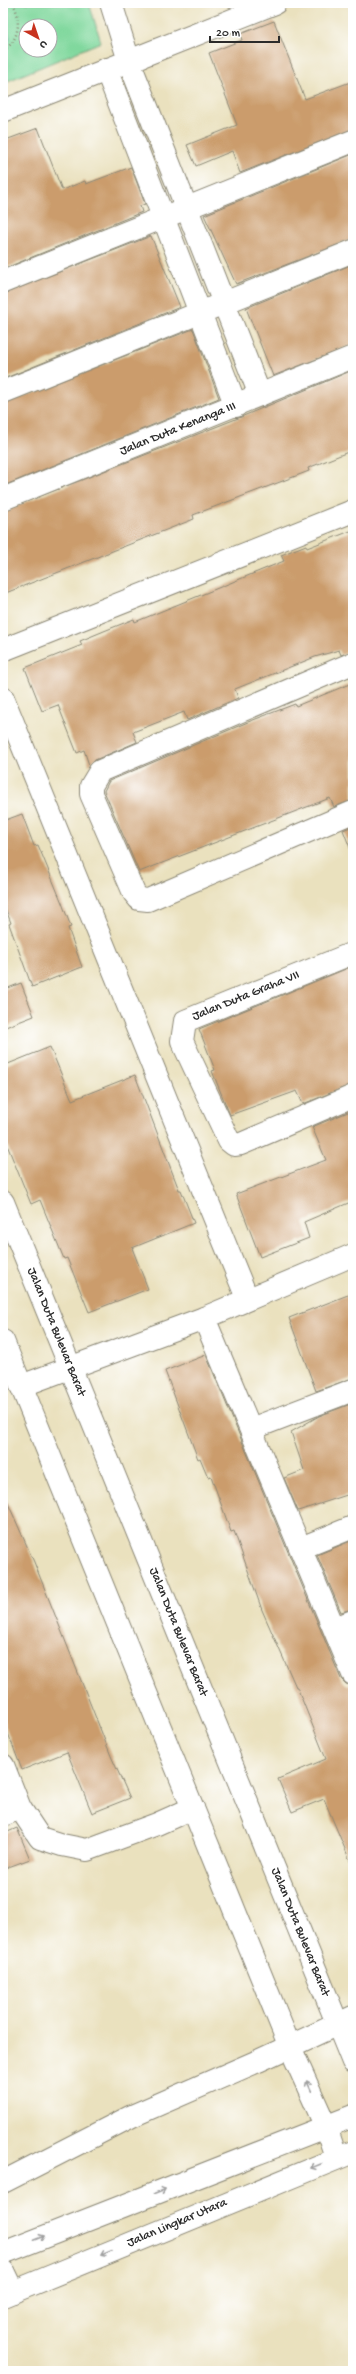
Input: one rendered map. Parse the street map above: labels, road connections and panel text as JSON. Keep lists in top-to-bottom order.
{
  "streets": {
    "street": [
      "Jalan Duta Kenanga III",
      "Jalan Duta Graha VII",
      "Jalan Duta Bulevar Barat",
      "Jalan Lingkar Utara"
    ]
  },
  "scale_bar": "20 m",
  "north": "bottom right"
}
